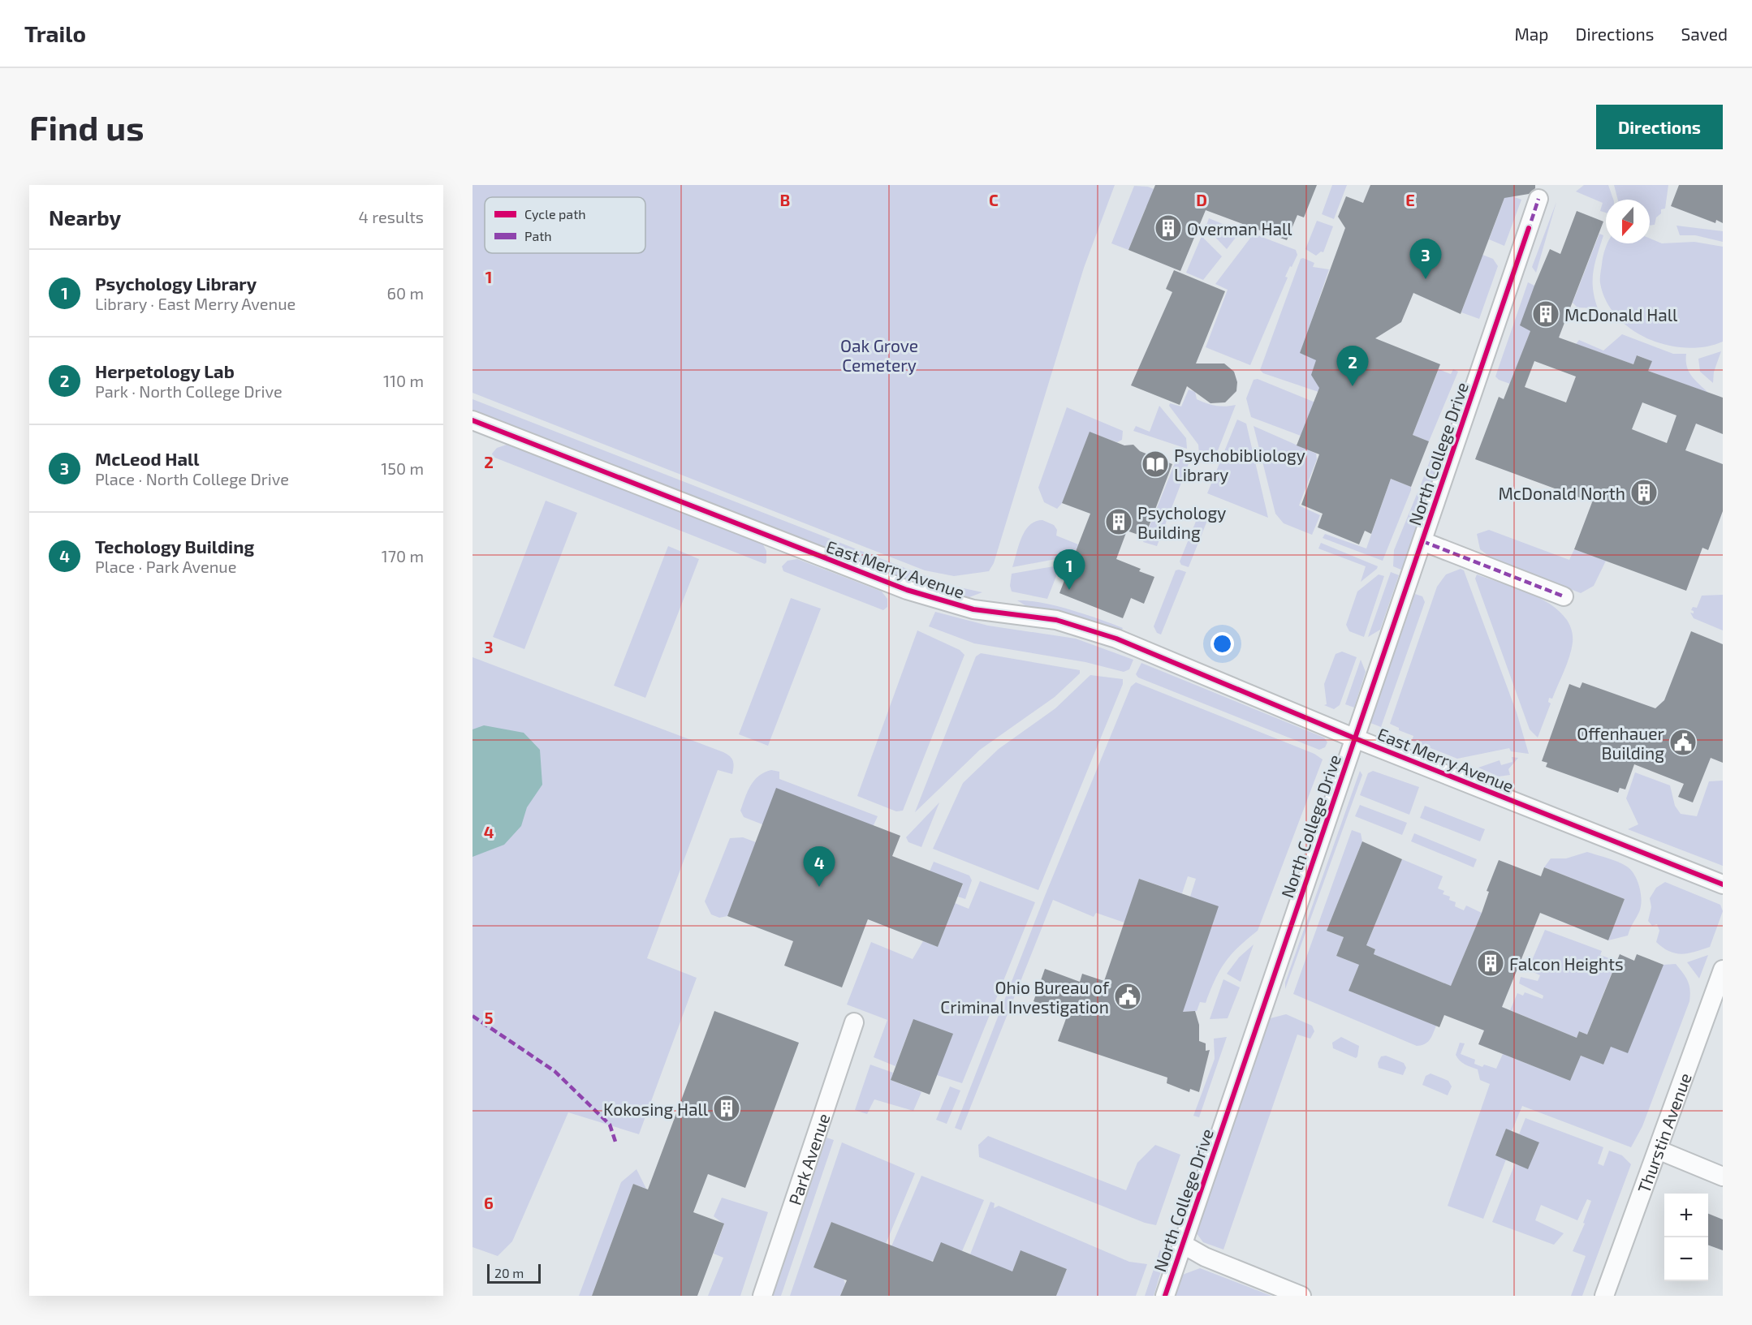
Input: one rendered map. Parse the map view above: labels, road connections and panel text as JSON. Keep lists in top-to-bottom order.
{
  "streets": {
    "street": [
      "North College Drive",
      "East Merry Avenue",
      "Thurstin Avenue",
      "Park Avenue"
    ]
  },
  "crossings": [
    ["North College Drive", "East Merry Avenue"]
  ],
  "parks": ["Oak Grove Cemetery"],
  "places": {
    "building": [
      "Overman Hall",
      "McDonald Hall",
      "McDonald North",
      "Psychology Building",
      "Falcon Heights",
      "Kokosing Hall"
    ],
    "library": ["Psychobibliology Library"],
    "public building": ["Offenhauer Building", "Ohio Bureau of Criminal Investigation"]
  },
  "legend": ["Cycle path", "Path"],
  "scale_bar": "20 m",
  "north": "bottom",
  "page": {
    "header": "Trailo",
    "nav": ["Map", "Directions", "Saved"],
    "buttons": "Directions",
    "title": "Find us",
    "heading": ["Nearby", "4 results"],
    "pins": [
      "3",
      "2",
      "1",
      "4"
    ],
    "list": [
      {
        "mark": "1",
        "name": "Psychology Library",
        "note": "Library · East Merry Avenue",
        "value": "60 m"
      },
      {
        "mark": "2",
        "name": "Herpetology Lab",
        "note": "Park · North College Drive",
        "value": "110 m"
      },
      {
        "mark": "3",
        "name": "McLeod Hall",
        "note": "Place · North College Drive",
        "value": "150 m"
      },
      {
        "mark": "4",
        "name": "Techology Building",
        "note": "Place · Park Avenue",
        "value": "170 m"
      }
    ],
    "map_buttons": ["+", "−"],
    "scale": "20 m"
  },
  "grid": {
    "columns": [
      "B",
      "C",
      "D",
      "E"
    ],
    "rows": [
      "1",
      "2",
      "3",
      "4",
      "5",
      "6"
    ]
  }
}
